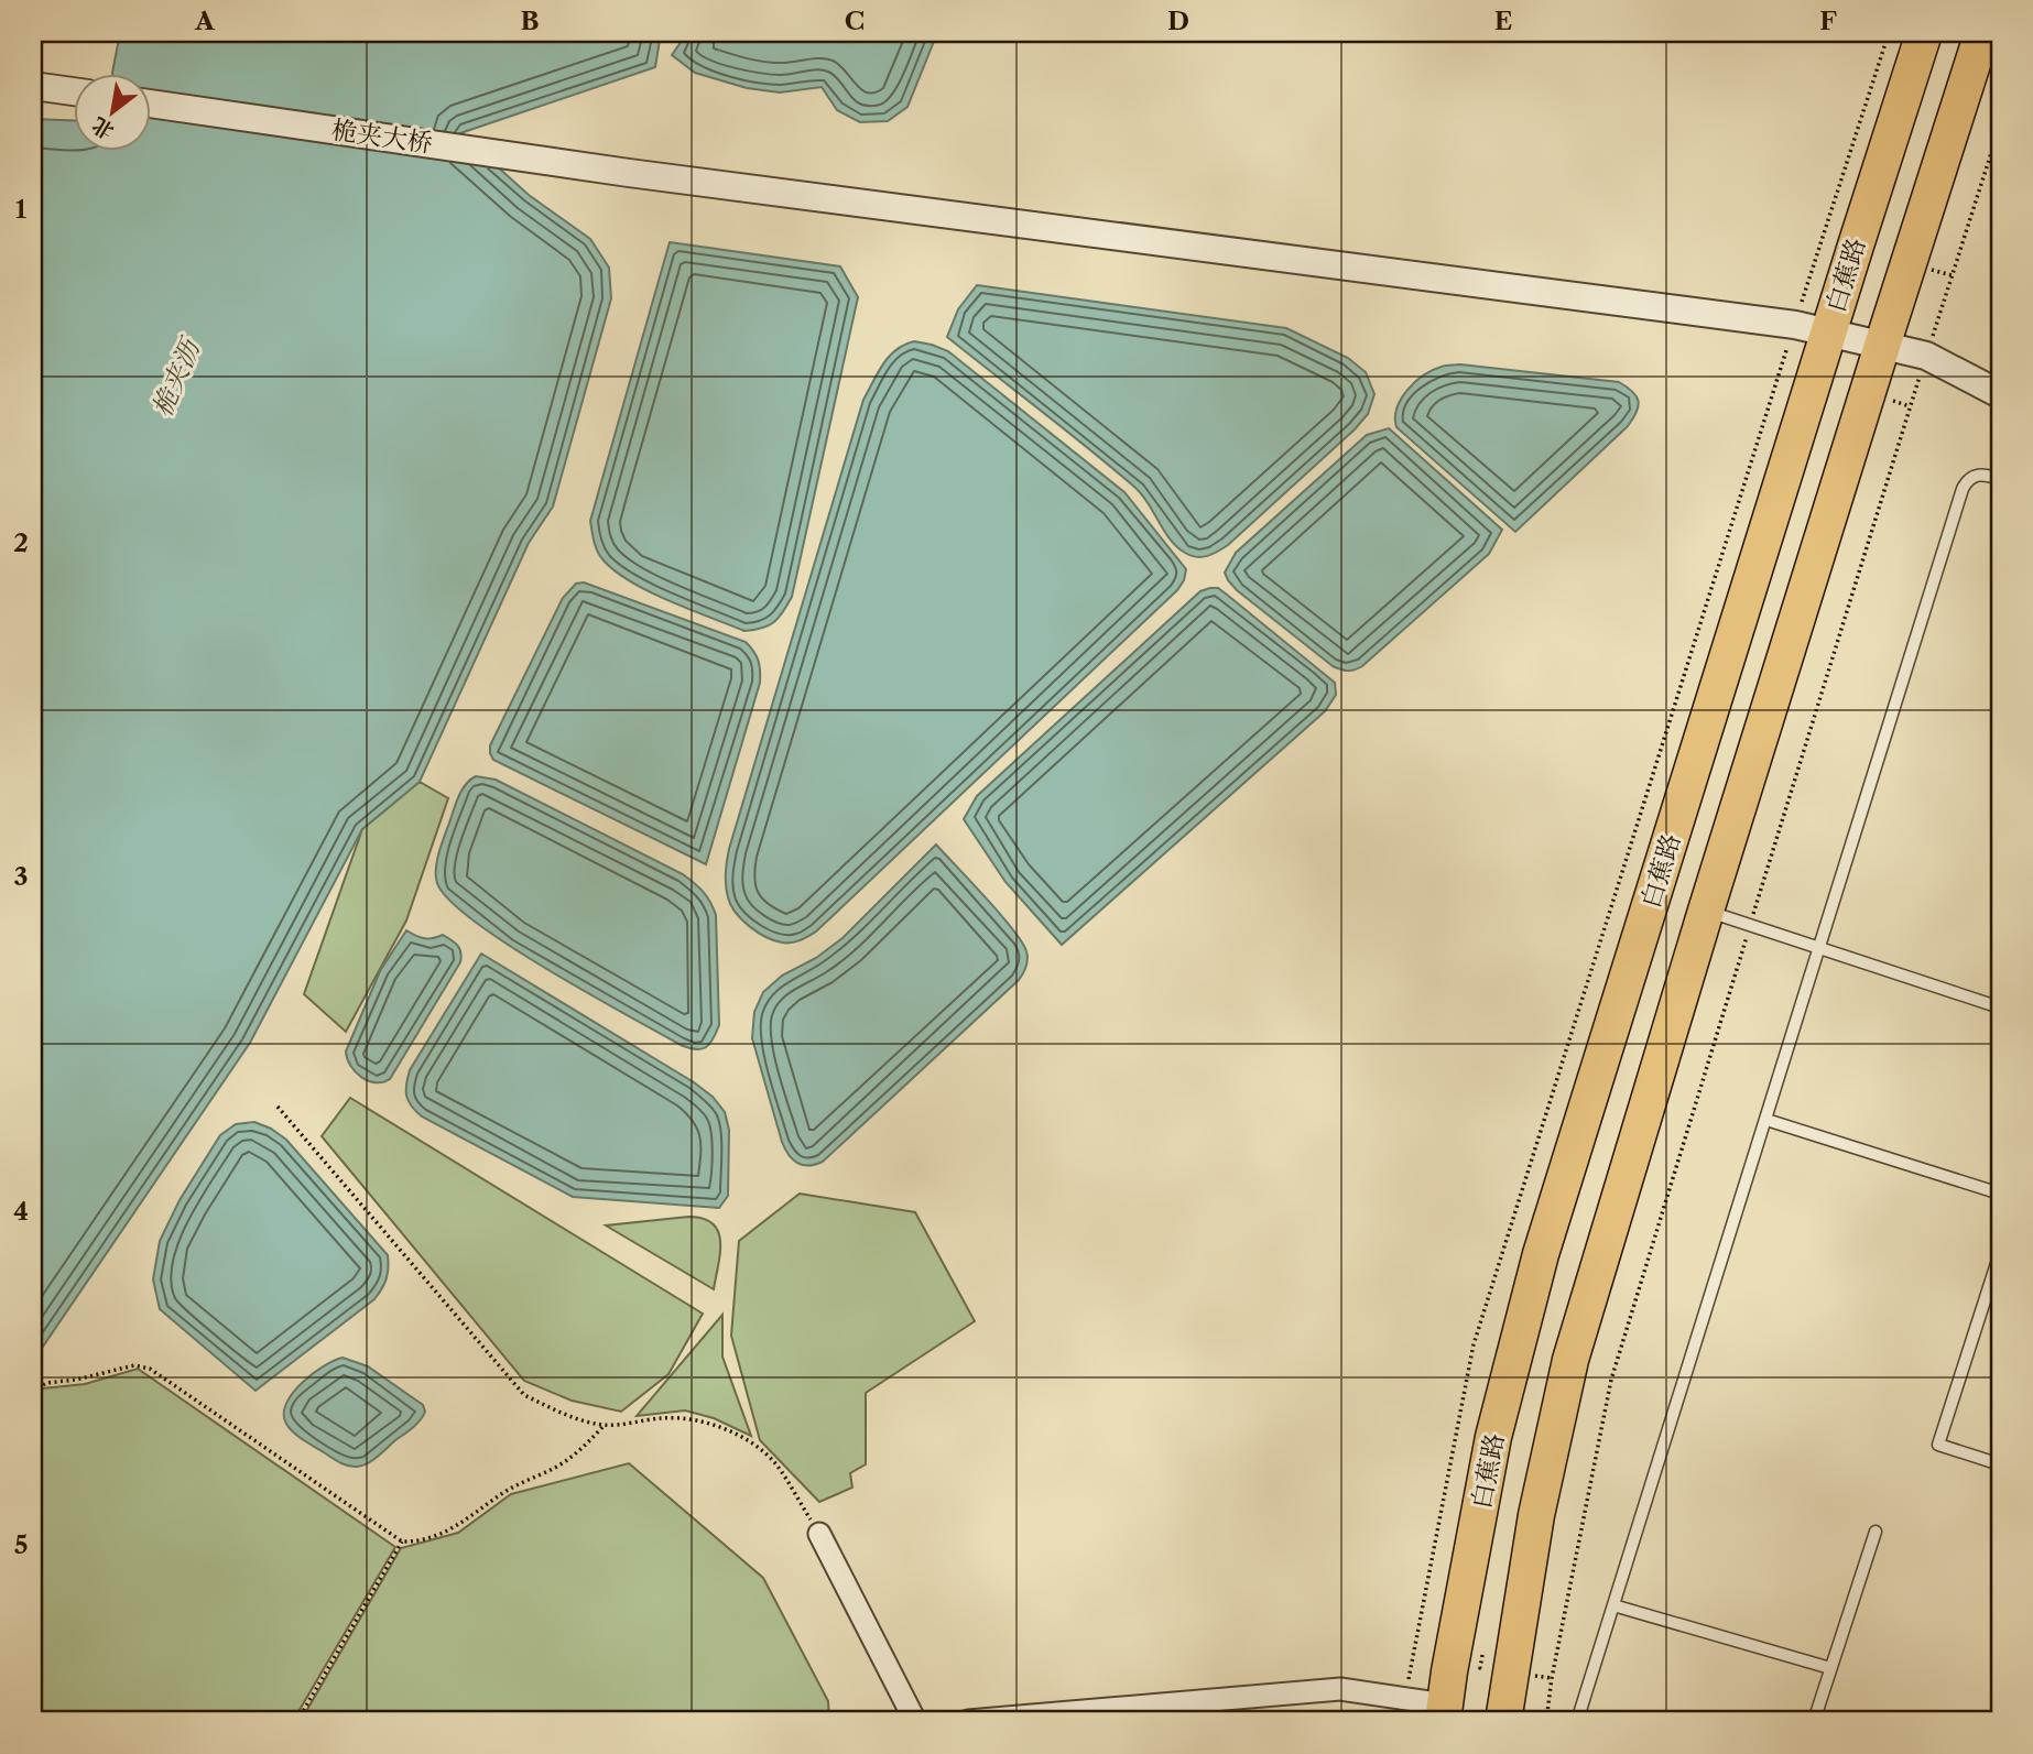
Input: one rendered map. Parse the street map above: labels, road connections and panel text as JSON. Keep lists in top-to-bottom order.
{
  "streets": {
    "main road": ["白蕉路"],
    "street": ["桅夹大桥"]
  },
  "crossings": [
    ["桅夹大桥", "白蕉路"]
  ],
  "water": ["桅夹沥"],
  "north": "bottom left",
  "grid": {
    "columns": [
      "A",
      "B",
      "C",
      "D",
      "E",
      "F"
    ],
    "rows": [
      "1",
      "2",
      "3",
      "4",
      "5"
    ]
  }
}
